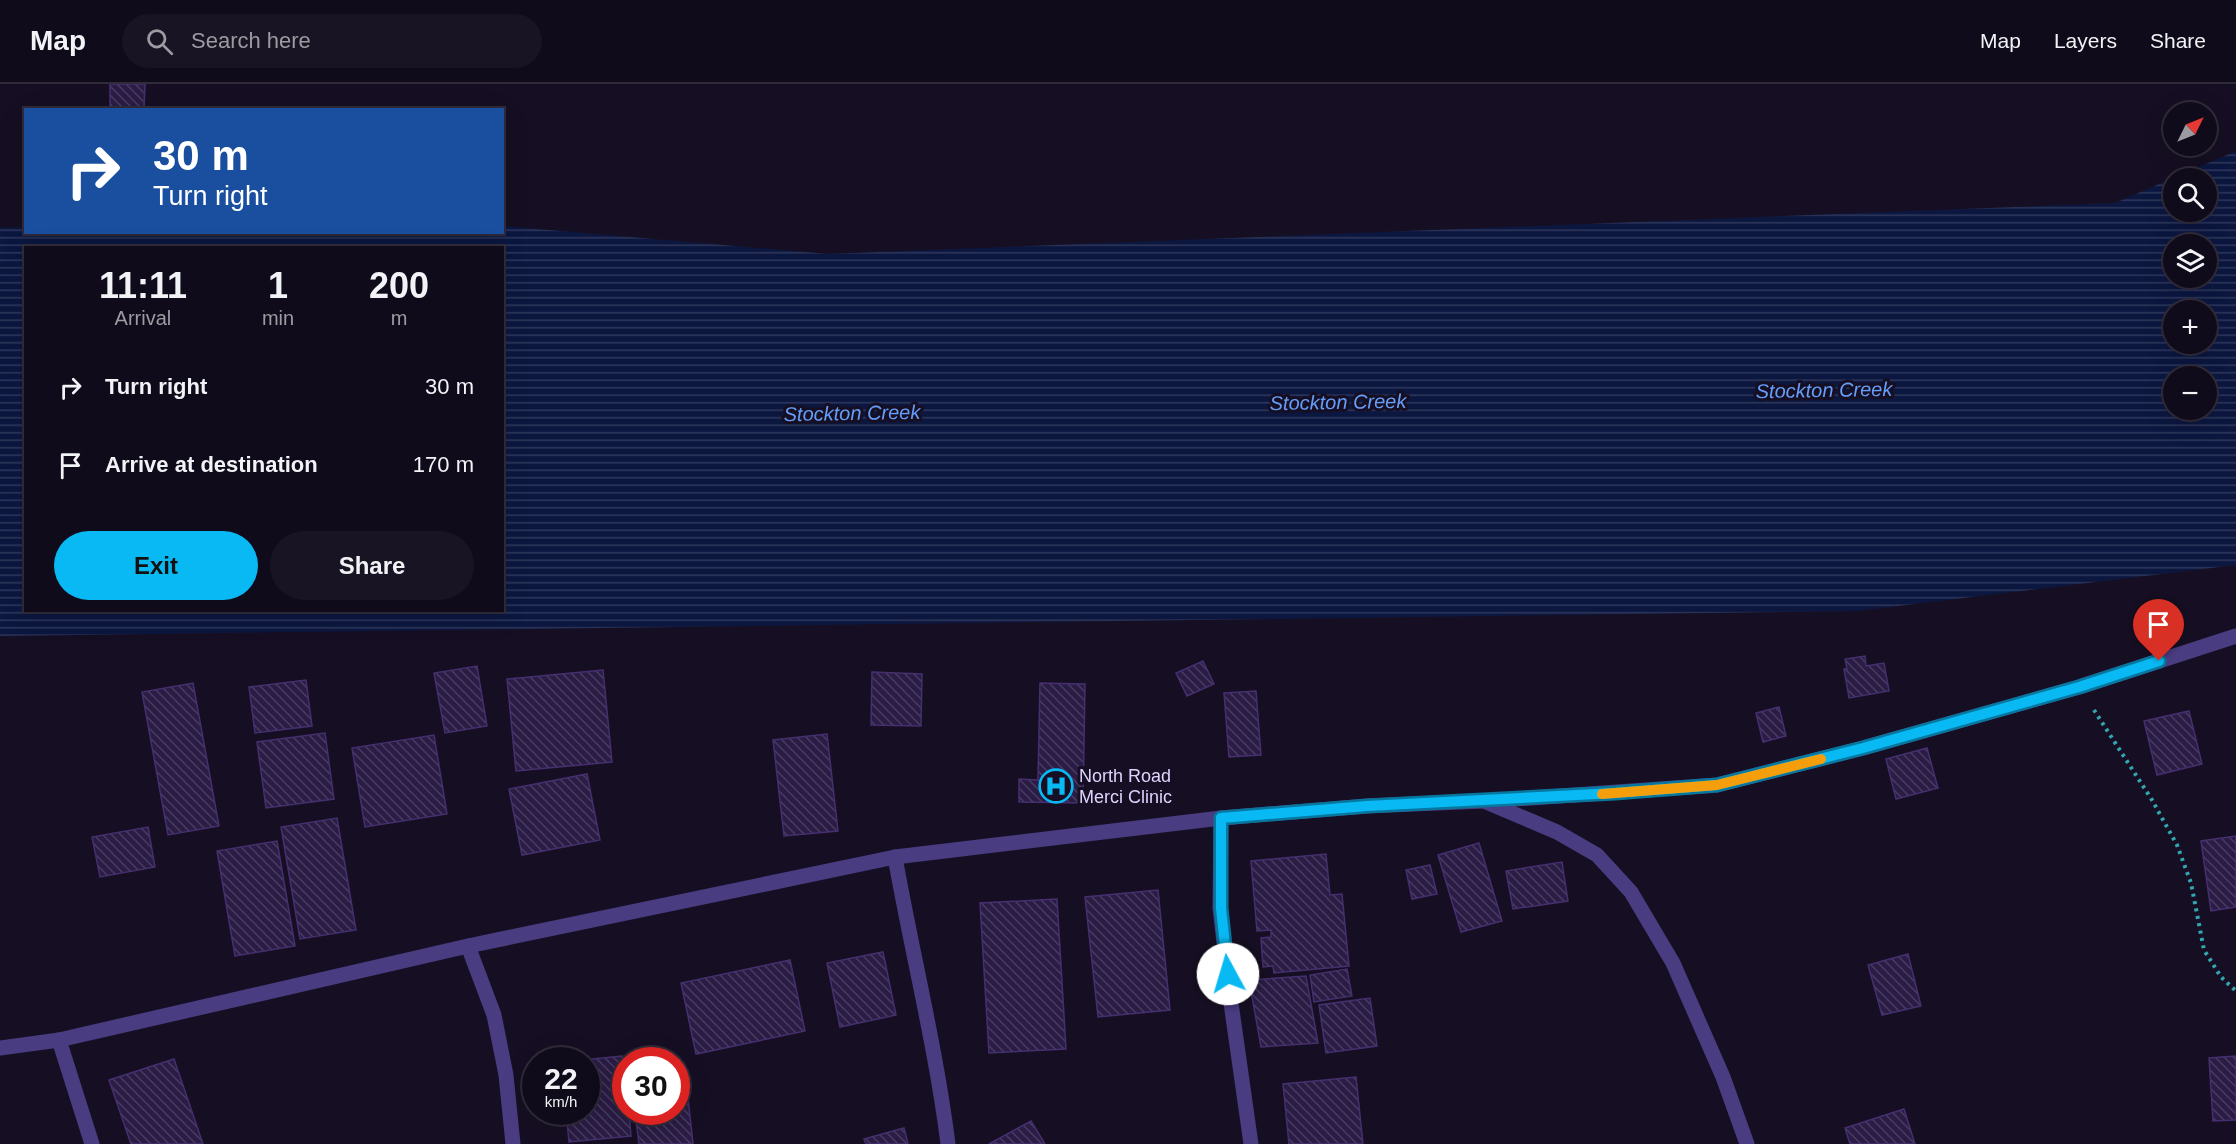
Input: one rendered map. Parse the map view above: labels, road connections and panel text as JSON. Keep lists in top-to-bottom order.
{
  "water": ["Stockton Creek"],
  "places": {
    "hospital": ["North Road Merci Clinic"]
  },
  "north": "top right",
  "page": {
    "header": "Map",
    "search": "Search here",
    "nav": ["Map", "Layers", "Share"],
    "map_buttons": ["+", "−"],
    "turn": ["30 m", "Turn right"],
    "eta": [
      "11:11",
      "Arrival",
      "1",
      "min",
      "200",
      "m"
    ],
    "list": [
      {
        "name": "Turn right",
        "value": "30 m"
      },
      {
        "name": "Arrive at destination",
        "value": "170 m"
      }
    ],
    "buttons": ["Exit", "Share"],
    "speed": "22 km/h",
    "limit": "30"
  }
}
